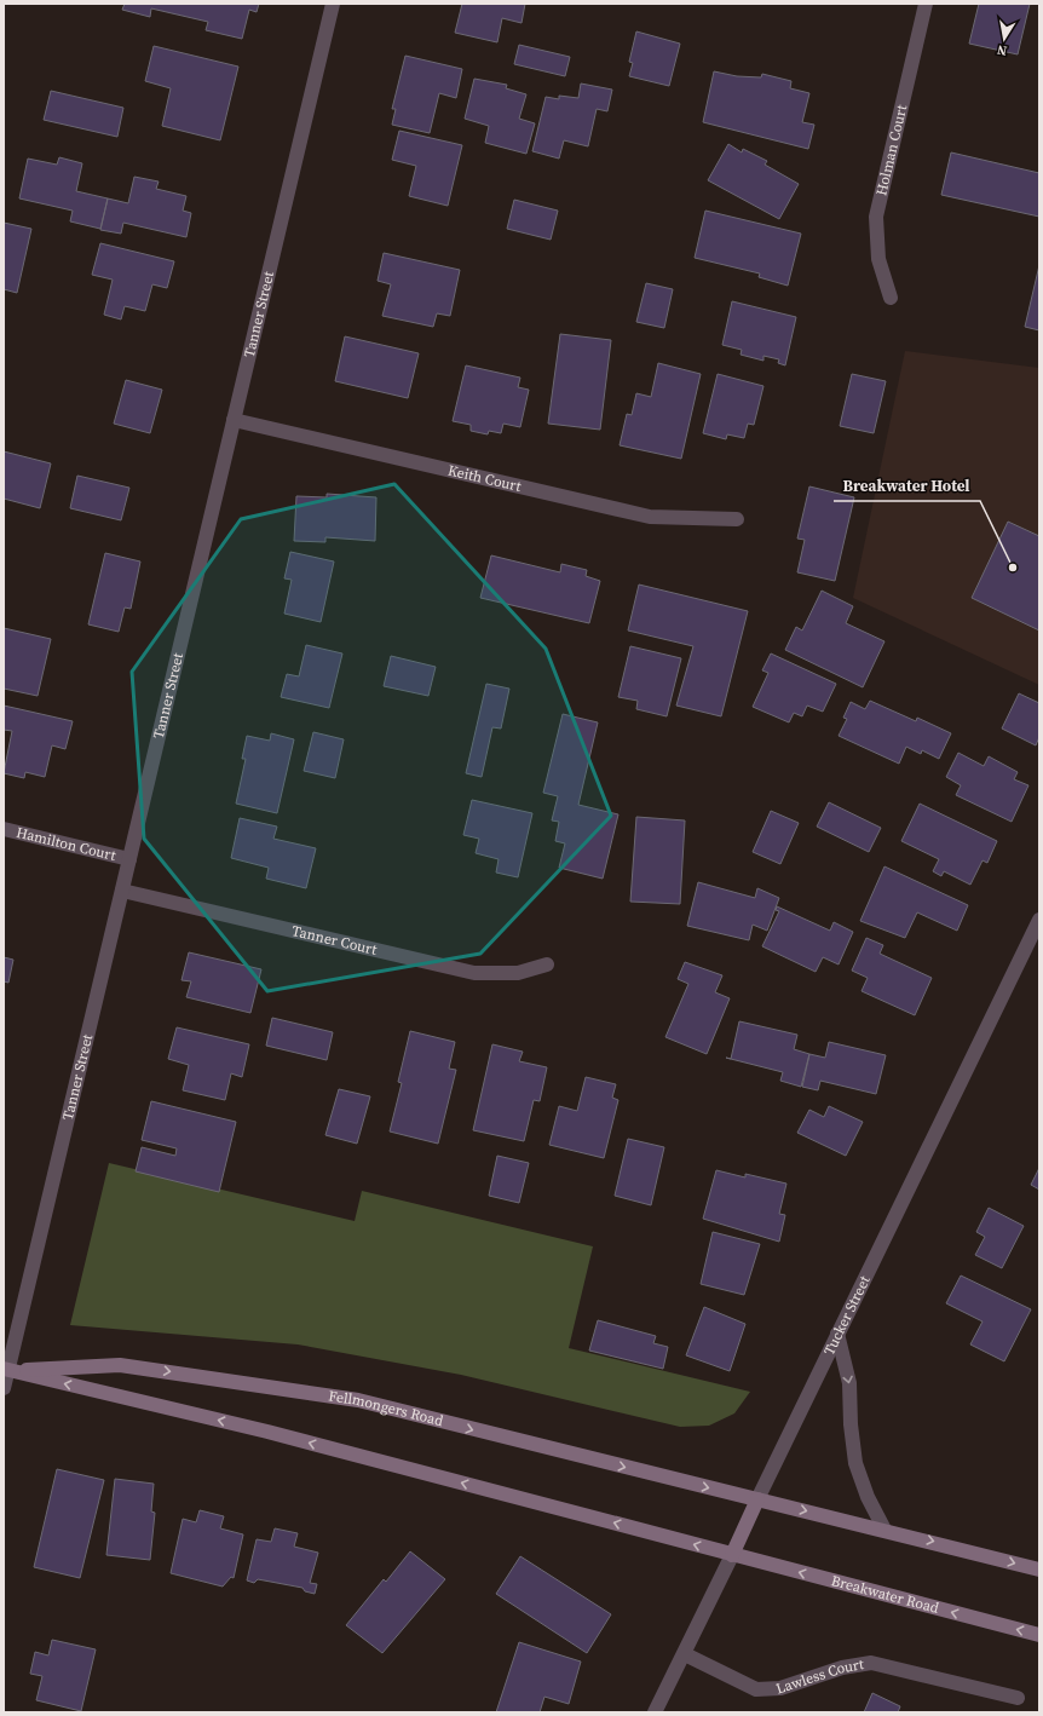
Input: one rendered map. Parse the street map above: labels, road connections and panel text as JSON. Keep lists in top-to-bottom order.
{
  "streets": {
    "main road": ["Tucker Street", "Fellmongers Road", "Breakwater Road"],
    "street": [
      "Holman Court",
      "Tanner Street",
      "Keith Court",
      "Hamilton Court",
      "Tanner Court",
      "Lawless Court"
    ]
  },
  "crossings": [
    ["Tanner Street", "Keith Court"],
    ["Tanner Street", "Hamilton Court"],
    ["Tanner Street", "Tanner Court"],
    ["Tanner Street", "Fellmongers Road"],
    ["Tucker Street", "Fellmongers Road"],
    ["Tucker Street", "Breakwater Road"],
    ["Tucker Street", "Lawless Court"]
  ],
  "places": ["Breakwater Hotel"],
  "north": "bottom"
}
